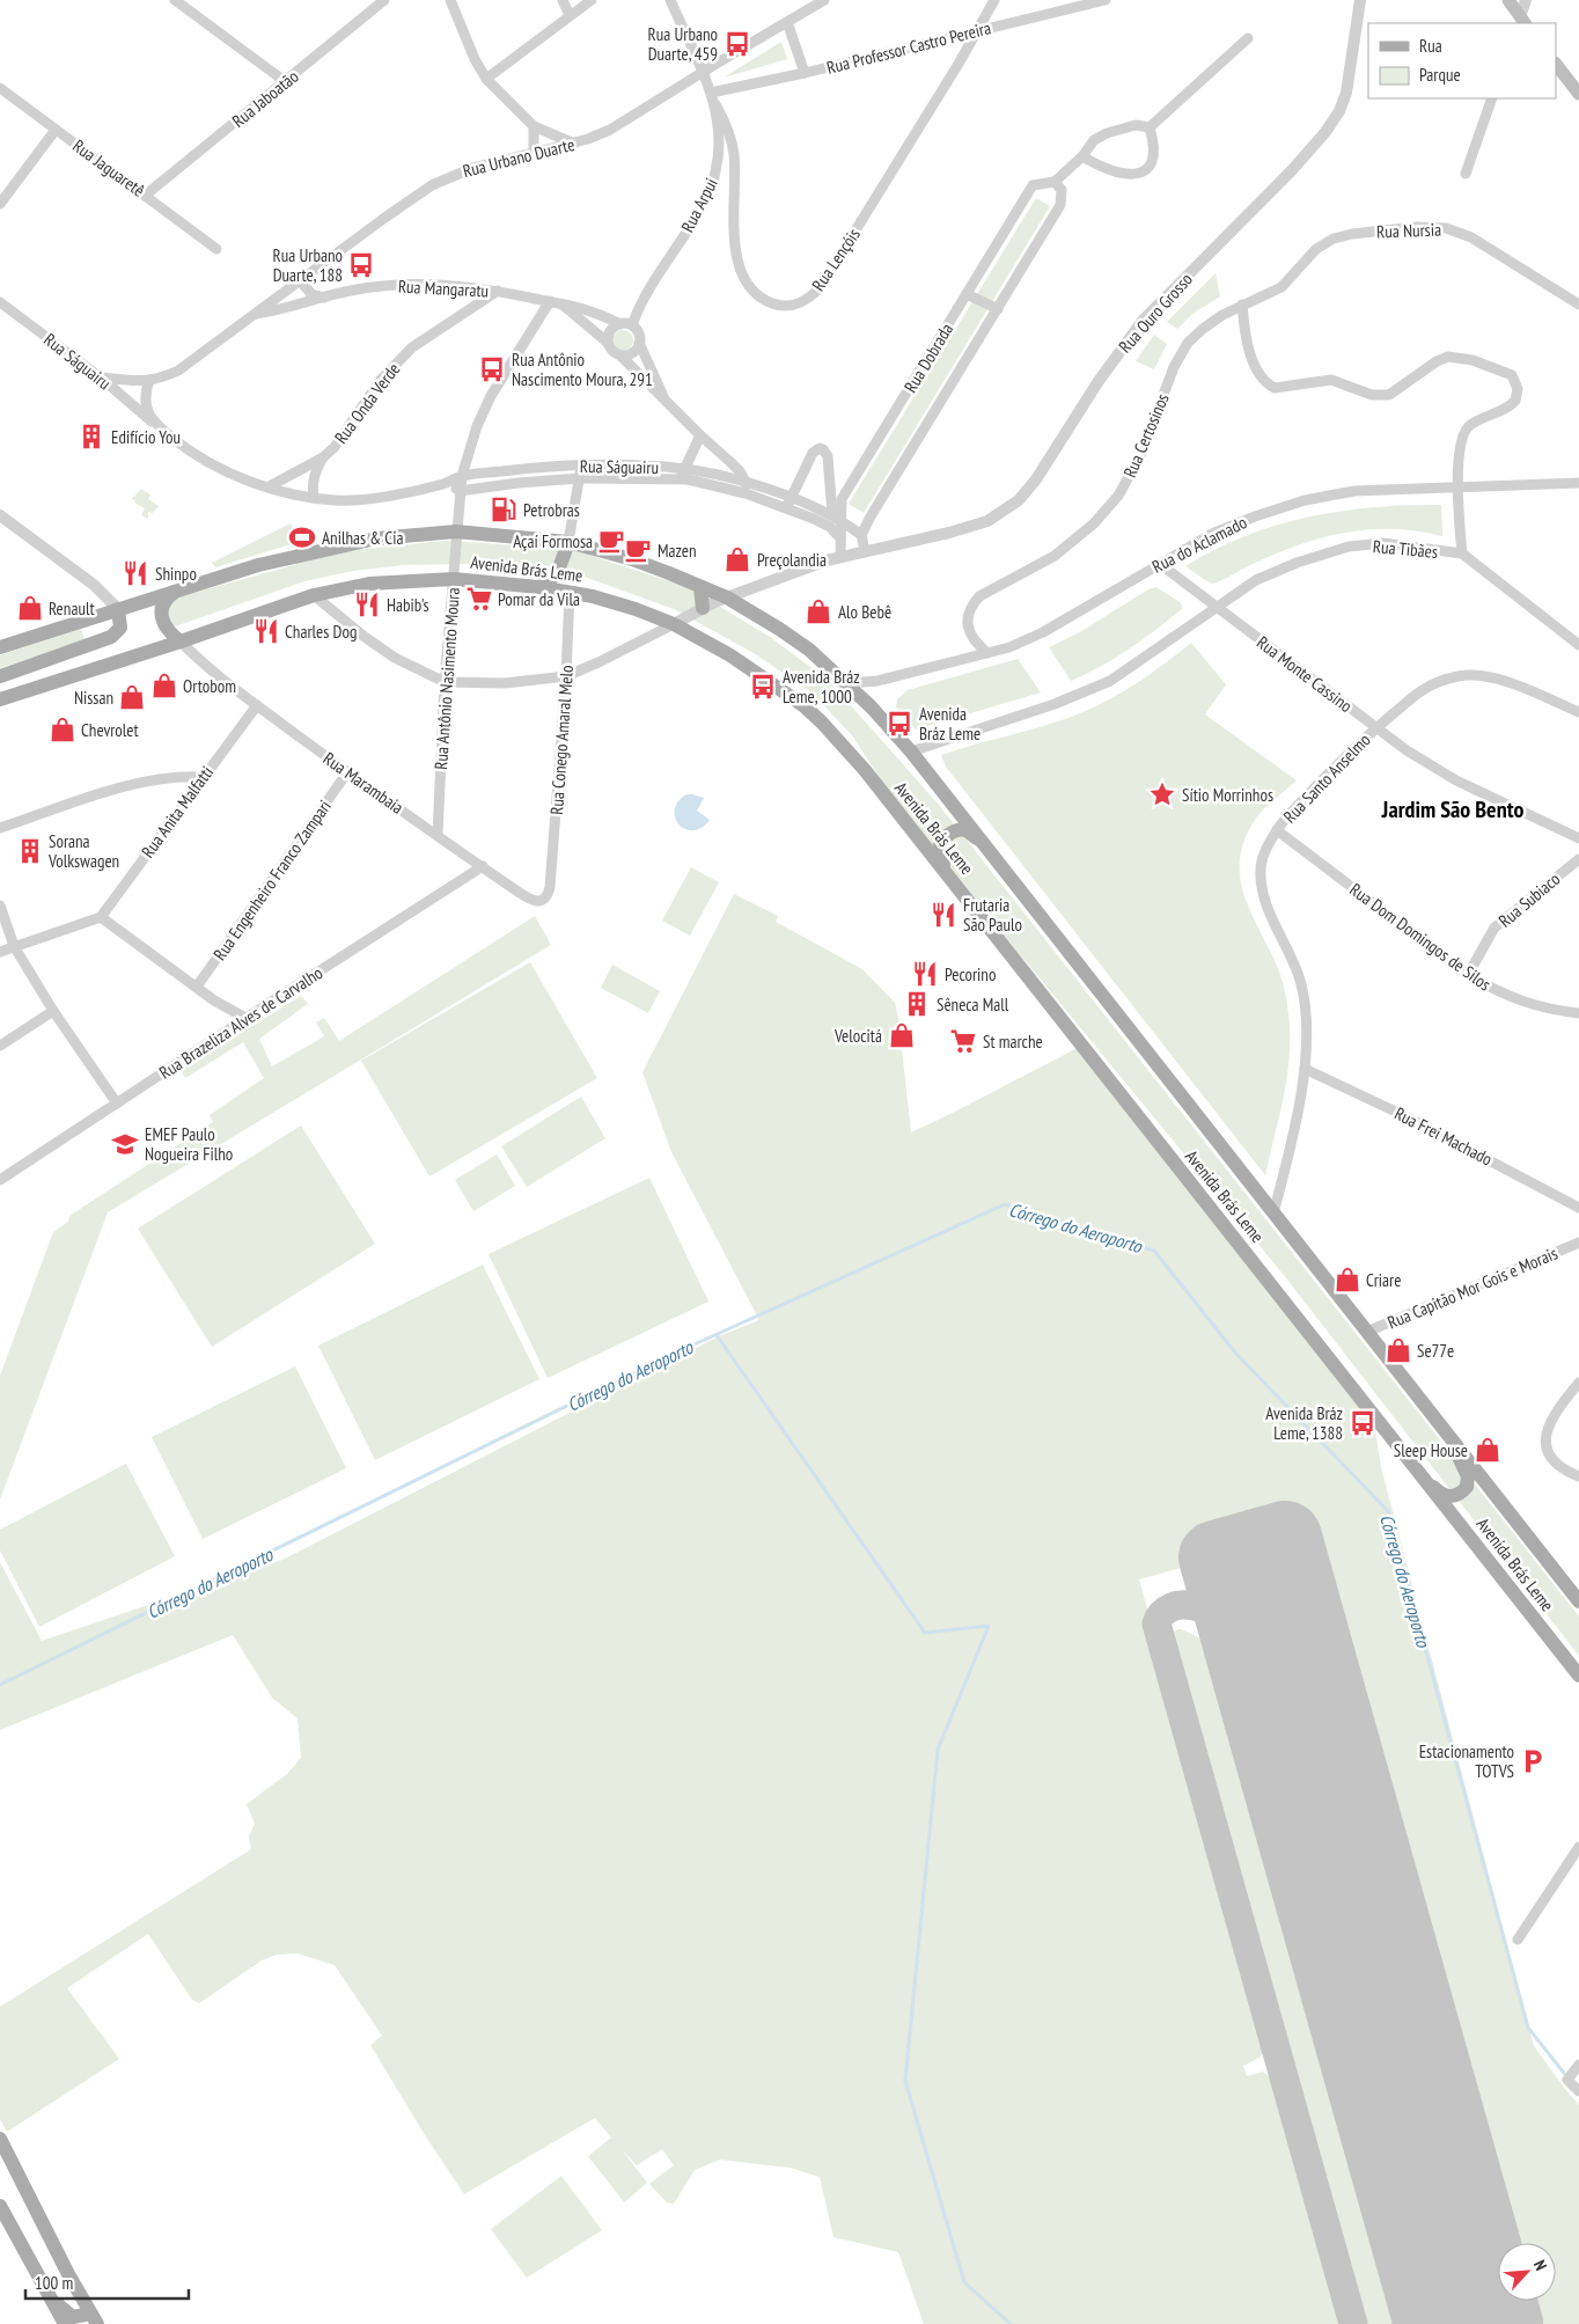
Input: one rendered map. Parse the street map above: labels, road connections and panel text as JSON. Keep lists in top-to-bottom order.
{
  "streets": {
    "main road": ["Avenida Brás Leme"],
    "street": [
      "Rua Professor Castro Pereira",
      "Rua Jaboatão",
      "Rua Urbano Duarte",
      "Rua Jaguaretê",
      "Rua Arpui",
      "Rua Nursia",
      "Rua Lençóis",
      "Rua Mangaratu",
      "Rua Ouro Grosso",
      "Rua Dobrada",
      "Rua Ságuairu",
      "Rua Onda Verde",
      "Rua Certosinos",
      "Rua do Aclamado",
      "Rua Tibães",
      "Rua Monte Cassino",
      "Rua Antônio Nasimento Moura",
      "Rua Conego Amaral Melo",
      "Rua Santo Anselmo",
      "Rua Marambaia",
      "Rua Anita Malfatti",
      "Rua Engenheiro Franco Zampari",
      "Rua Subiaco",
      "Rua Dom Domingos de Silos",
      "Rua Brazeliza Alves de Carvalho",
      "Rua Frei Machado",
      "Rua Capitão Mor Gois e Morais"
    ]
  },
  "crossings": [
    ["Rua Professor Castro Pereira", "Rua Arpui"],
    ["Rua Professor Castro Pereira", "Rua Lençóis"],
    ["Rua Jaboatão", "Rua Jaguaretê"],
    ["Rua Urbano Duarte", "Rua Arpui"],
    ["Rua Urbano Duarte", "Rua Mangaratu"],
    ["Rua Urbano Duarte", "Rua Ságuairu"],
    ["Rua Arpui", "Rua Lençóis"],
    ["Rua Arpui", "Rua Mangaratu"],
    ["Rua Nursia", "Rua Certosinos"],
    ["Rua Mangaratu", "Rua Onda Verde"],
    ["Rua Mangaratu", "Rua Antônio Nasimento Moura"],
    ["Rua Ouro Grosso", "Rua Dobrada"],
    ["Rua Ouro Grosso", "Avenida Brás Leme"],
    ["Rua Dobrada", "Rua Ságuairu"],
    ["Rua Ságuairu", "Rua Onda Verde"],
    ["Rua Ságuairu", "Rua Antônio Nasimento Moura"],
    ["Rua Certosinos", "Rua do Aclamado"],
    ["Rua do Aclamado", "Avenida Brás Leme"],
    ["Rua do Aclamado", "Rua Monte Cassino"],
    ["Rua Tibães", "Avenida Brás Leme"],
    ["Rua Tibães", "Rua Monte Cassino"],
    ["Avenida Brás Leme", "Rua Antônio Nasimento Moura"],
    ["Avenida Brás Leme", "Rua Conego Amaral Melo"],
    ["Avenida Brás Leme", "Rua Santo Anselmo"],
    ["Avenida Brás Leme", "Rua Marambaia"],
    ["Avenida Brás Leme", "Rua Capitão Mor Gois e Morais"],
    ["Rua Monte Cassino", "Rua Santo Anselmo"],
    ["Rua Antônio Nasimento Moura", "Rua Marambaia"],
    ["Rua Conego Amaral Melo", "Rua Marambaia"],
    ["Rua Santo Anselmo", "Rua Dom Domingos de Silos"],
    ["Rua Santo Anselmo", "Rua Frei Machado"],
    ["Rua Marambaia", "Rua Anita Malfatti"],
    ["Rua Marambaia", "Rua Engenheiro Franco Zampari"],
    ["Rua Marambaia", "Rua Brazeliza Alves de Carvalho"],
    ["Rua Subiaco", "Rua Dom Domingos de Silos"]
  ],
  "districts": ["Jardim São Bento"],
  "water": ["Córrego do Aeroporto"],
  "places": {
    "bus stop": [
      "Rua Urbano Duarte, 459",
      "Rua Urbano Duarte, 188",
      "Rua Antônio Nascimento Moura, 291",
      "Avenida Bráz Leme, 1000",
      "Avenida Bráz Leme",
      "Avenida Bráz Leme, 1388"
    ],
    "building": ["Edifício You", "Sorana Volkswagen", "Sêneca Mall"],
    "fuel station": ["Petrobras"],
    "sports": ["Anilhas & Cia"],
    "cafe": ["Açaí Formosa", "Mazen"],
    "shop": [
      "Preçolandia",
      "Renault",
      "Alo Bebê",
      "Ortobom",
      "Nissan",
      "Chevrolet",
      "Velocitá",
      "Criare",
      "Se77e",
      "Sleep House"
    ],
    "restaurant": [
      "Shinpo",
      "Habib's",
      "Charles Dog",
      "Frutaria São Paulo",
      "Pecorino"
    ],
    "supermarket": ["Pomar da Vila", "St marche"],
    "place": ["Sítio Morrinhos"],
    "school or university": ["EMEF Paulo Nogueira Filho"],
    "parking": ["Estacionamento TOTVS"]
  },
  "legend": ["Rua", "Parque"],
  "scale_bar": "100 m",
  "north": "top right"
}
